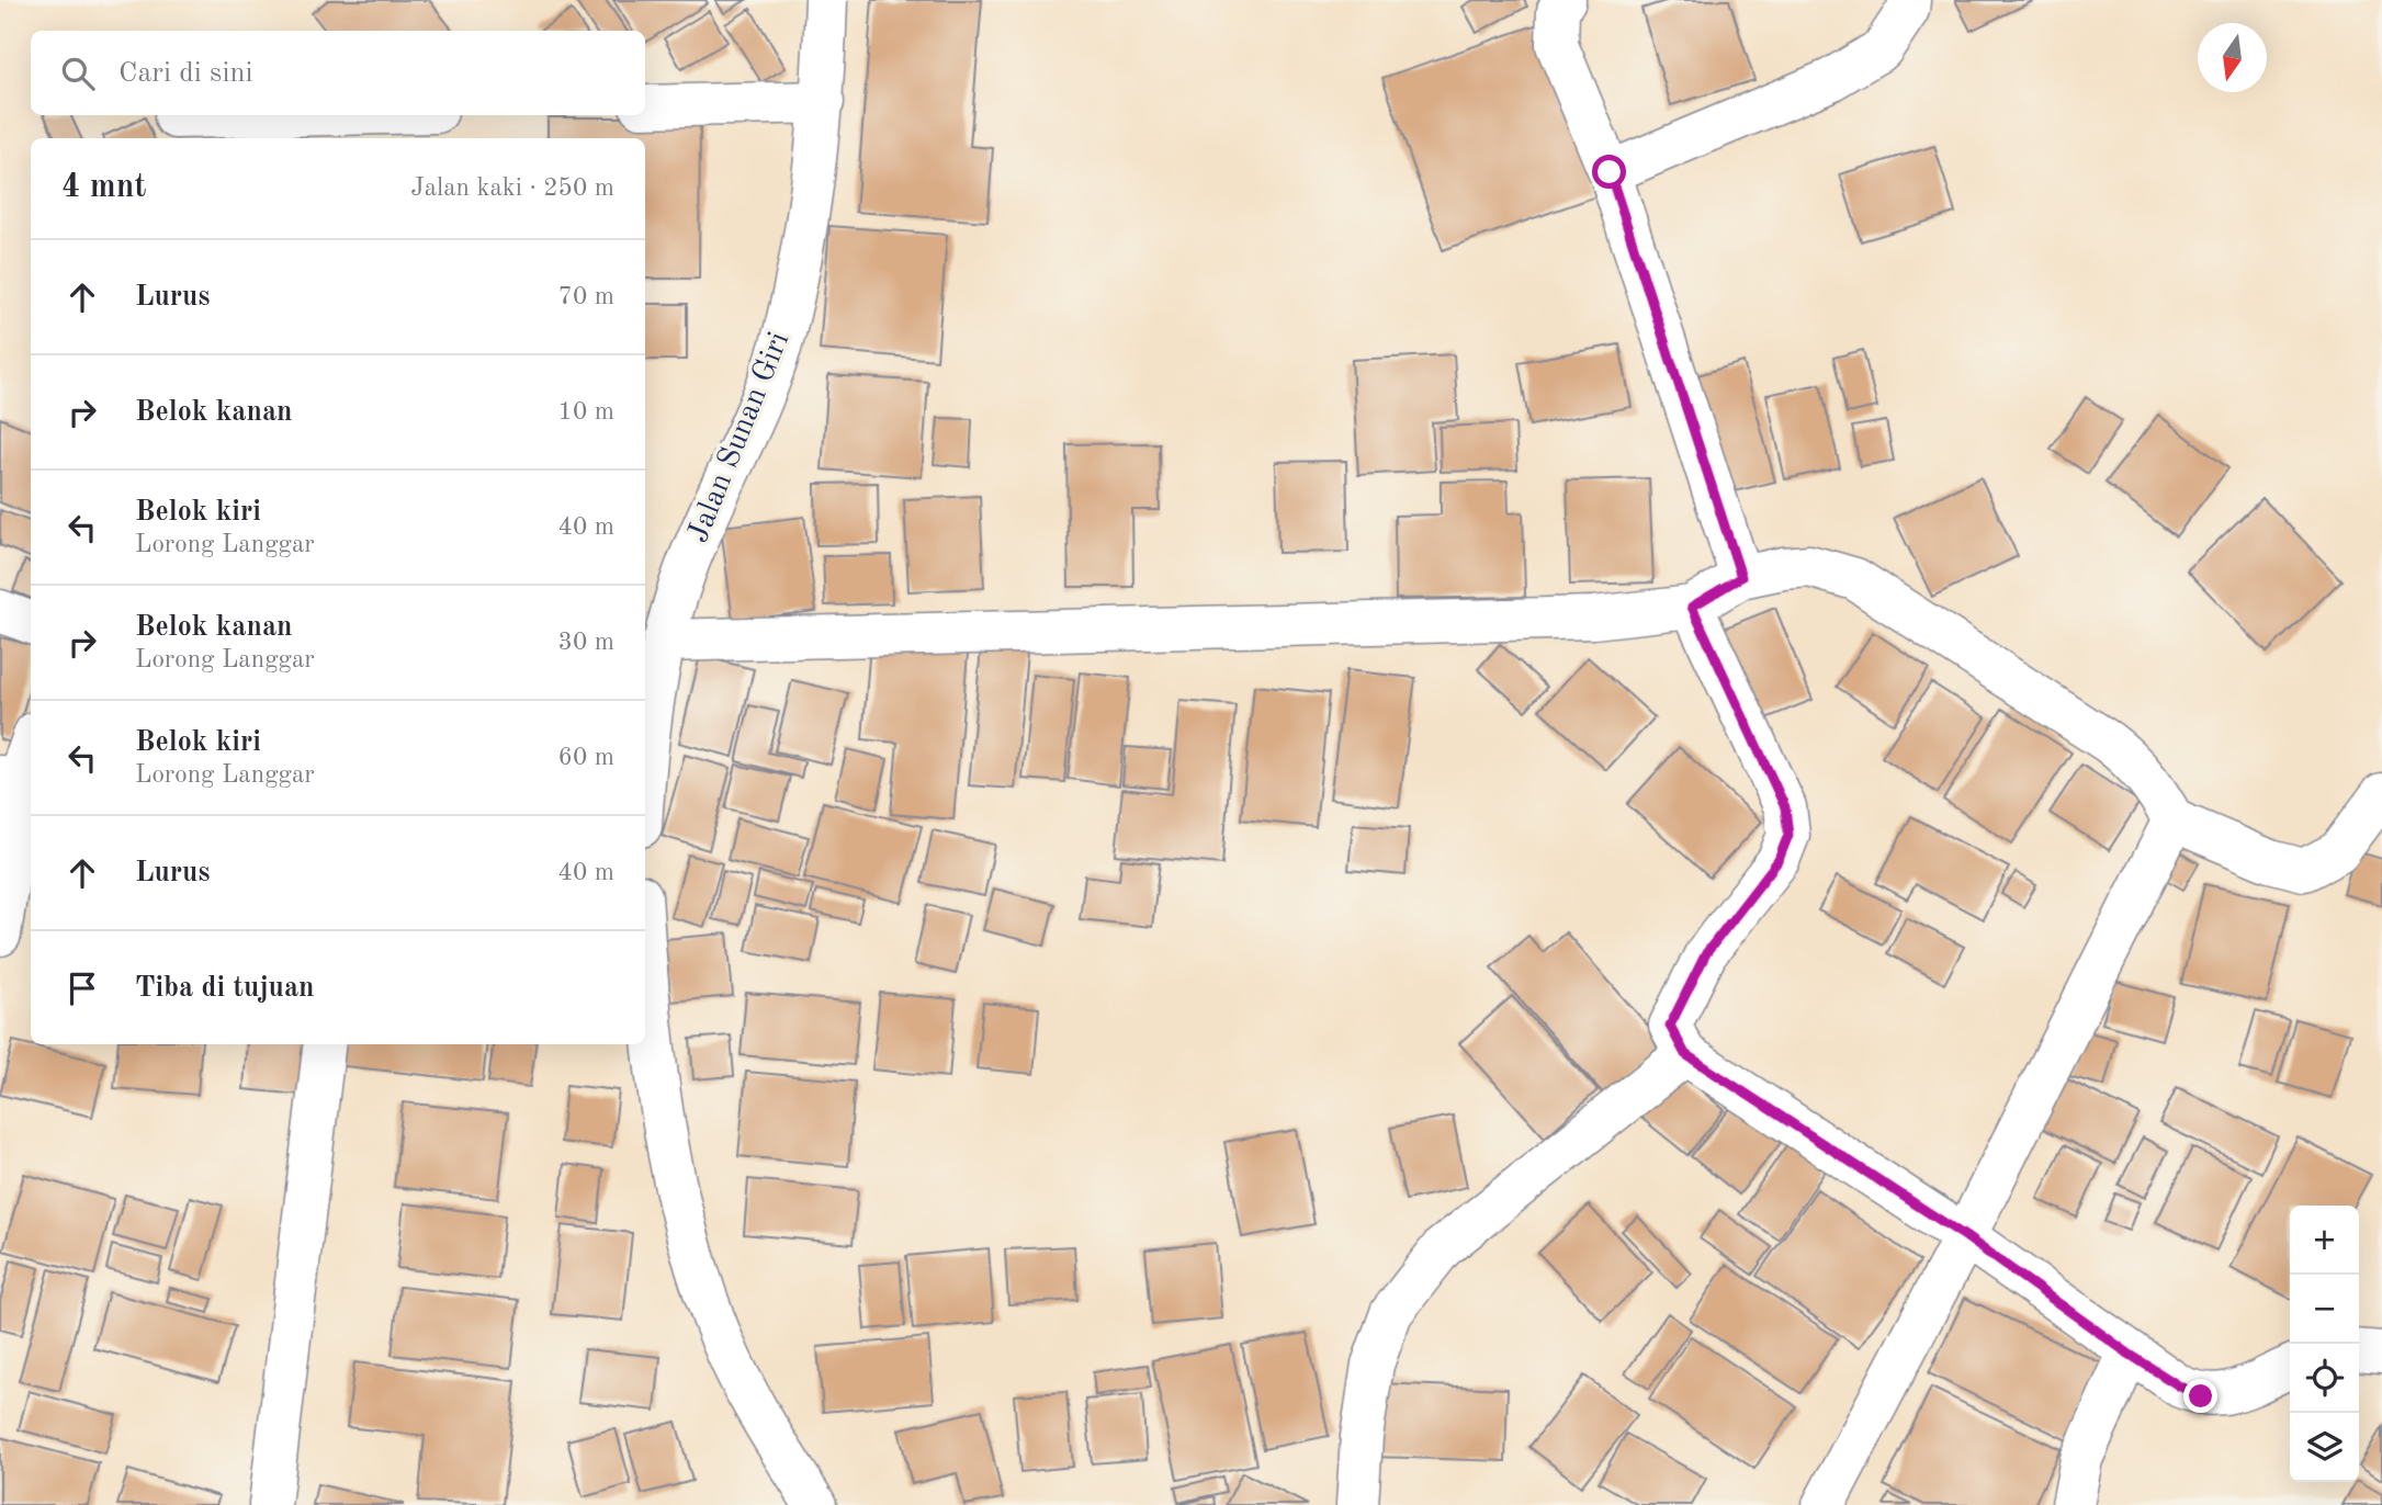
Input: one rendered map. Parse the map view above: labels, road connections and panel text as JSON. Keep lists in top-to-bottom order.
{
  "streets": {
    "street": ["Jalan Sunan Giri"]
  },
  "north": "bottom",
  "page": {
    "search": "Cari di sini",
    "heading": ["4 mnt", "Jalan kaki · 250 m"],
    "list": [
      ["Lurus", "70 m"],
      ["Belok kanan", "10 m"],
      ["Belok kiri", "Lorong Langgar", "40 m"],
      ["Belok kanan", "Lorong Langgar", "30 m"],
      ["Belok kiri", "Lorong Langgar", "60 m"],
      ["Lurus", "40 m"],
      "Tiba di tujuan"
    ],
    "map_buttons": ["+", "−"]
  }
}
